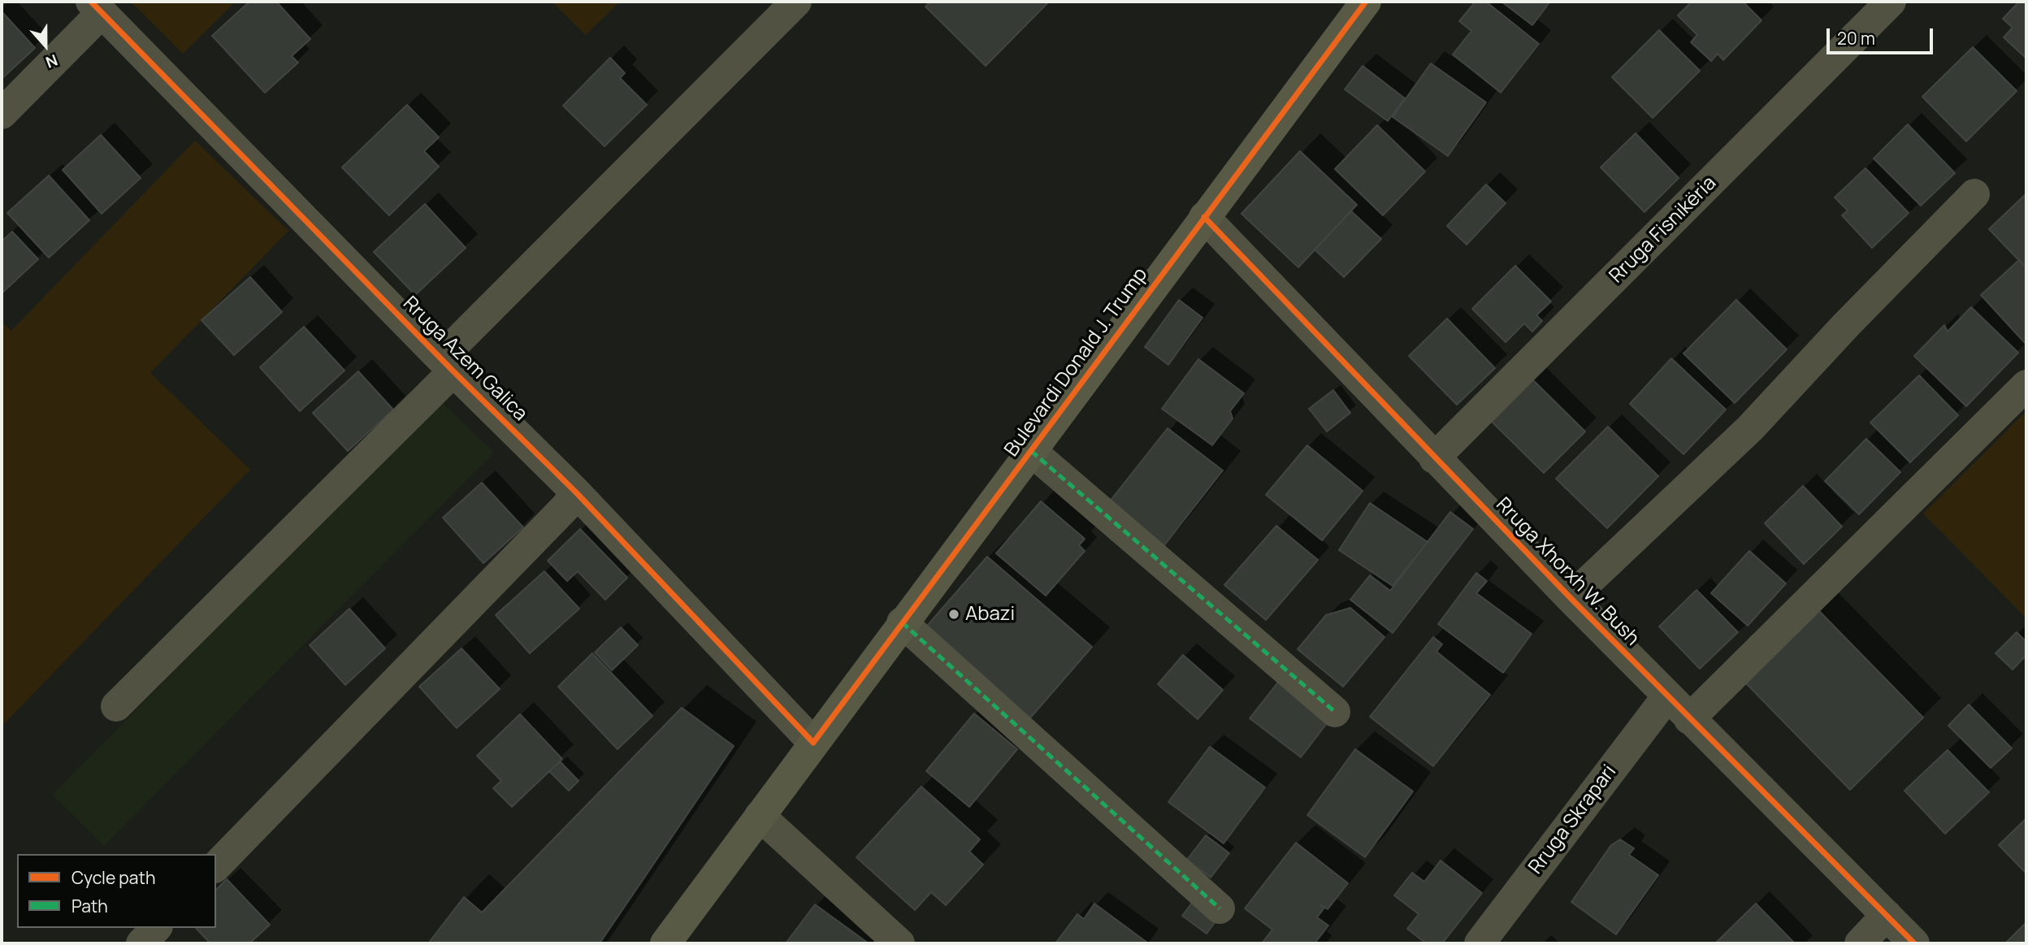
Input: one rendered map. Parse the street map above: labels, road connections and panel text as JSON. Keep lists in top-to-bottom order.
{
  "streets": {
    "main road": ["Bulevardi Donald J. Trump"],
    "street": [
      "Rruga Fisnikëria",
      "Rruga Azem Galica",
      "Rruga Xhorxh W. Bush",
      "Rruga Skrapari"
    ]
  },
  "crossings": [
    ["Rruga Fisnikëria", "Rruga Xhorxh W. Bush"],
    ["Rruga Azem Galica", "Bulevardi Donald J. Trump"],
    ["Bulevardi Donald J. Trump", "Rruga Xhorxh W. Bush"],
    ["Rruga Xhorxh W. Bush", "Rruga Skrapari"]
  ],
  "places": ["Abazi"],
  "legend": ["Cycle path", "Path"],
  "scale_bar": "20 m",
  "north": "bottom"
}
